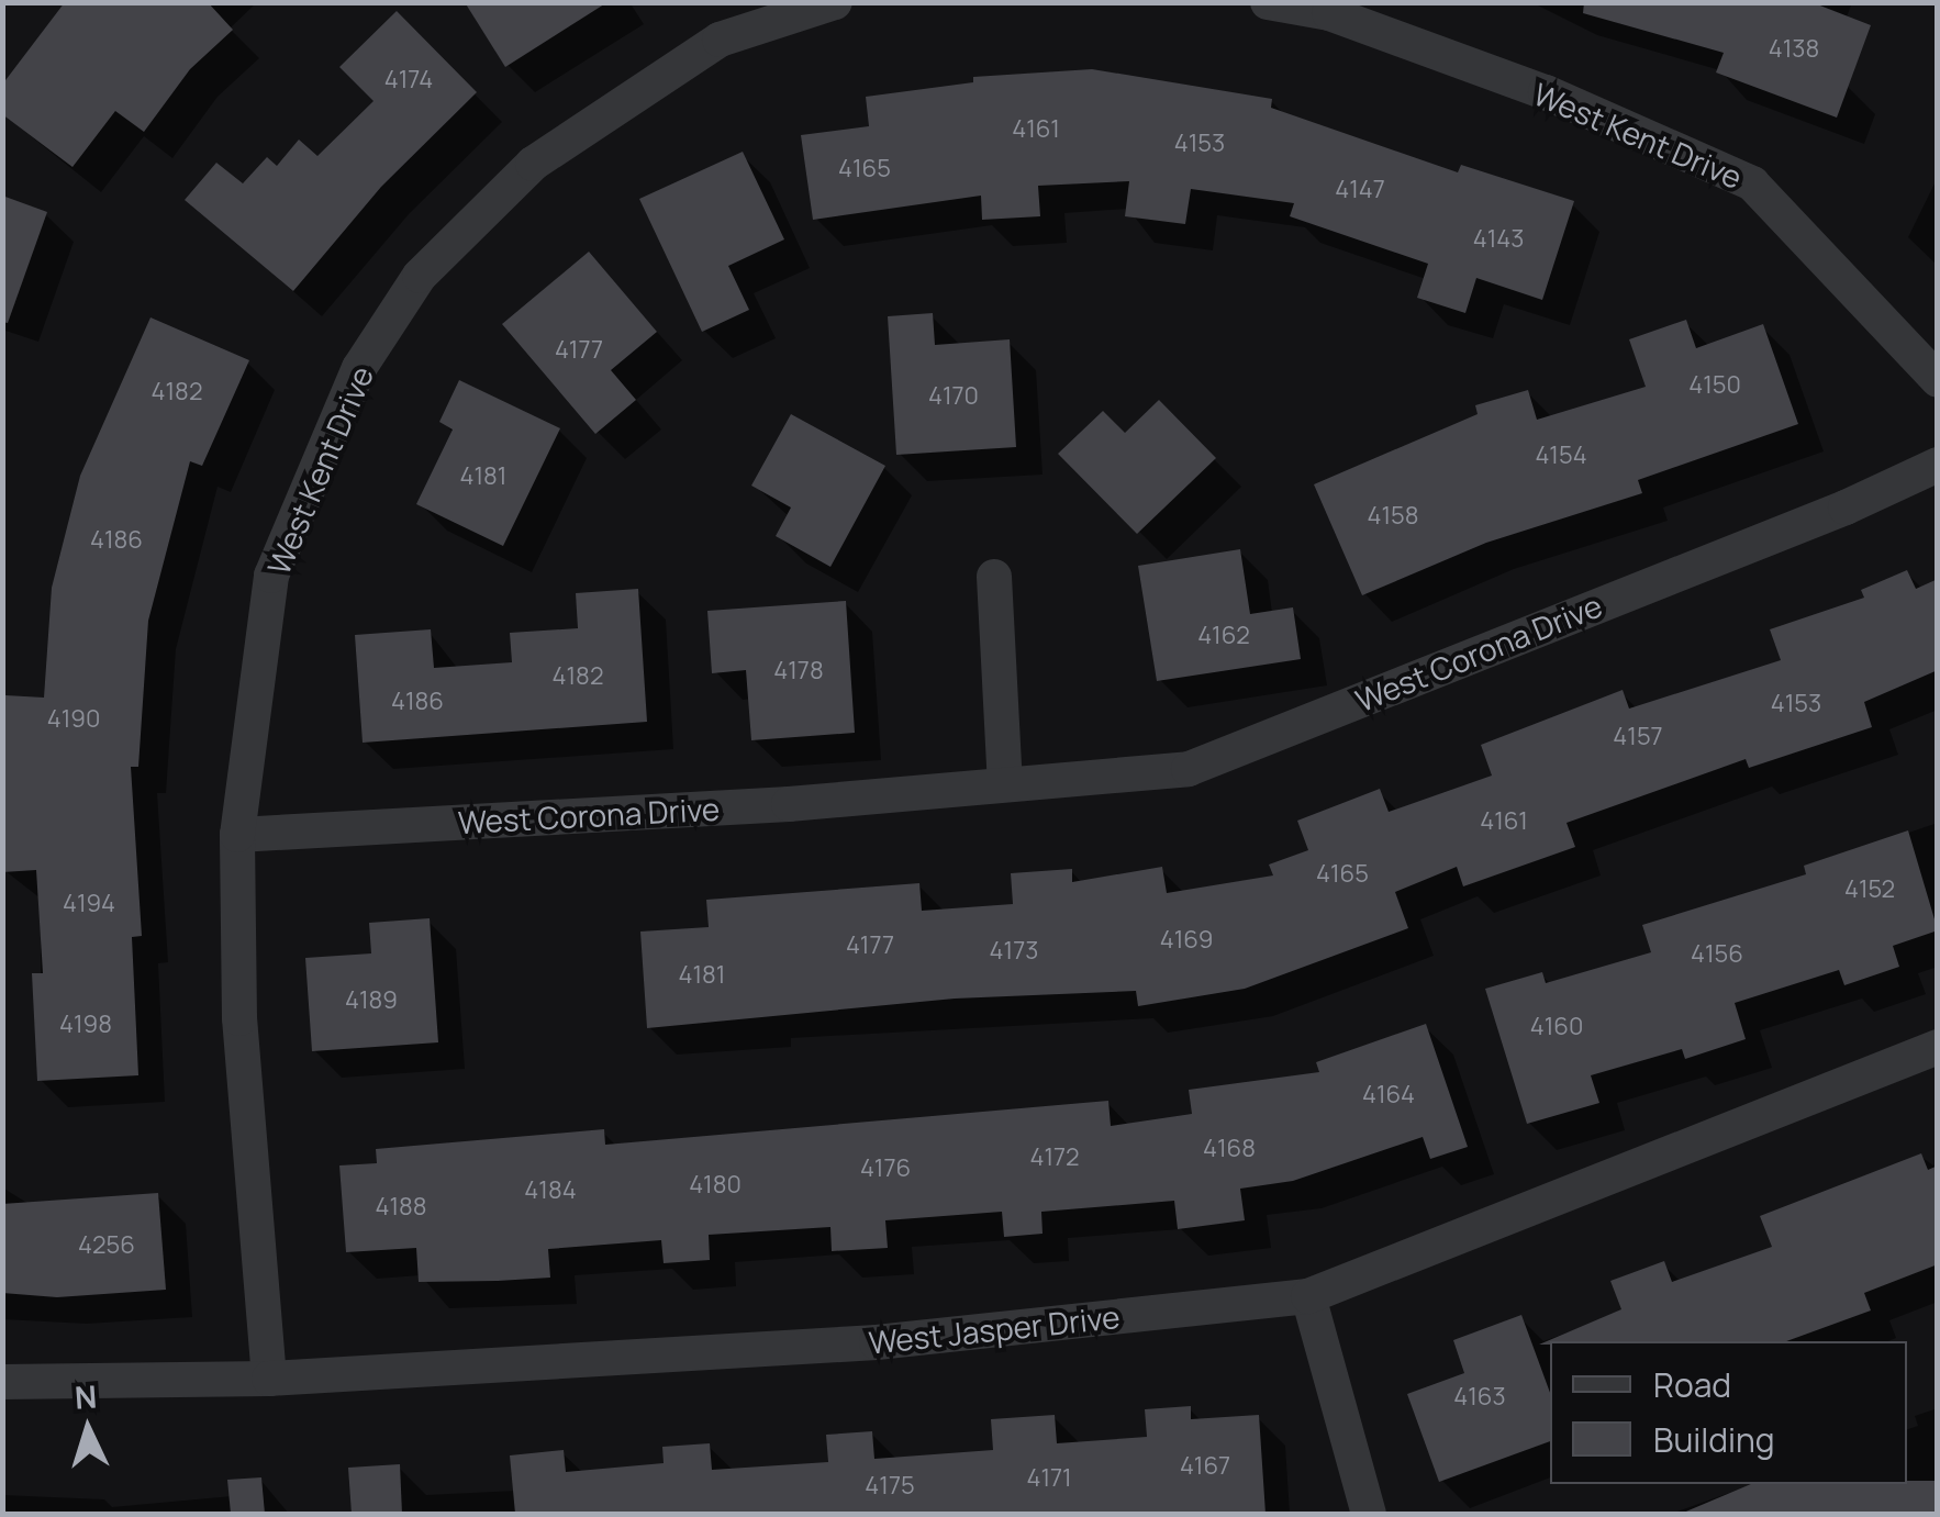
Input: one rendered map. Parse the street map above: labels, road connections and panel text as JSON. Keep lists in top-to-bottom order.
{
  "streets": {
    "street": ["West Kent Drive", "West Corona Drive", "West Jasper Drive"]
  },
  "crossings": [
    ["West Kent Drive", "West Corona Drive"],
    ["West Kent Drive", "West Jasper Drive"]
  ],
  "house_numbers": [
    "4138",
    "4174",
    "4161",
    "4153",
    "4165",
    "4147",
    "4143",
    "4177",
    "4150",
    "4182",
    "4170",
    "4154",
    "4181",
    "4158",
    "4186",
    "4162",
    "4178",
    "4182",
    "4186",
    "4153",
    "4190",
    "4157",
    "4161",
    "4165",
    "4152",
    "4194",
    "4169",
    "4177",
    "4173",
    "4156",
    "4181",
    "4189",
    "4198",
    "4160",
    "4164",
    "4168",
    "4172",
    "4176",
    "4180",
    "4184",
    "4188",
    "4256",
    "4163",
    "4167",
    "4171",
    "4175"
  ],
  "legend": ["Road", "Building"],
  "north": "top"
}
